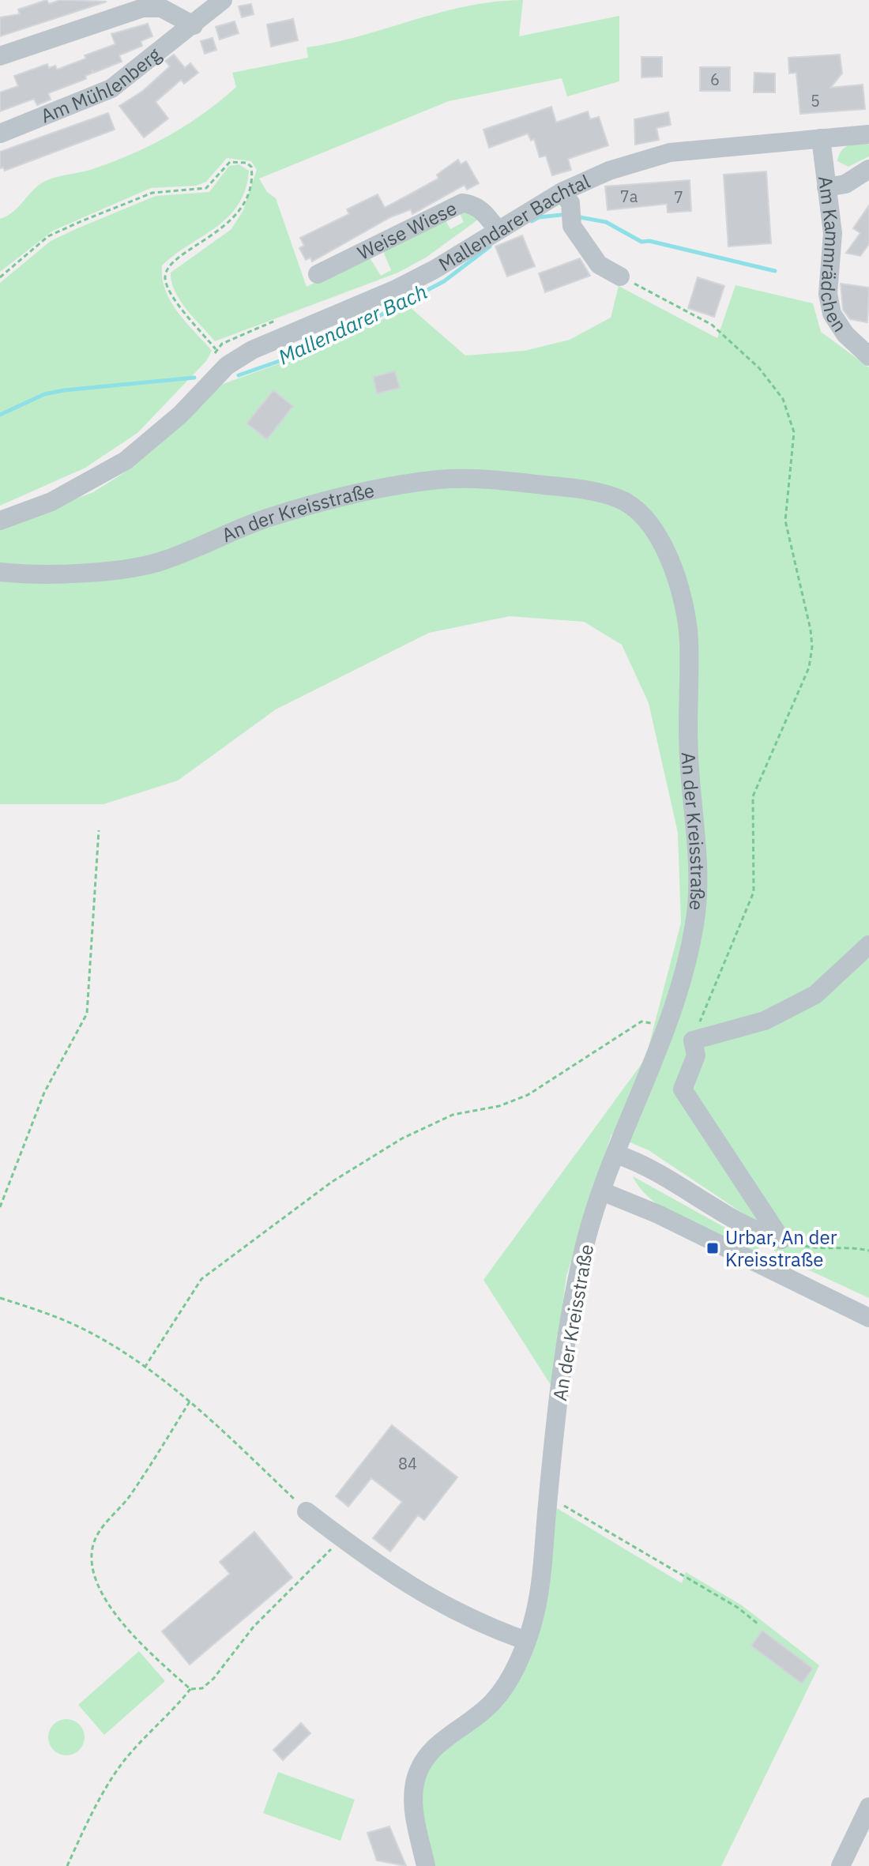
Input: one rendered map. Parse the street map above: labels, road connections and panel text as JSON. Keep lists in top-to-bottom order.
{
  "streets": {
    "street": [
      "Am Mühlenberg",
      "Mallendarer Bachtal",
      "Weise Wiese",
      "Am Kammrädchen",
      "An der Kreisstraße"
    ]
  },
  "crossings": [
    ["Mallendarer Bachtal", "Weise Wiese"],
    ["Mallendarer Bachtal", "Am Kammrädchen"]
  ],
  "water": ["Mallendarer Bach"],
  "places": {
    "transit": ["Urbar, An der Kreisstraße"]
  },
  "house_numbers": [
    "6",
    "5",
    "7a",
    "7",
    "84"
  ]
}
